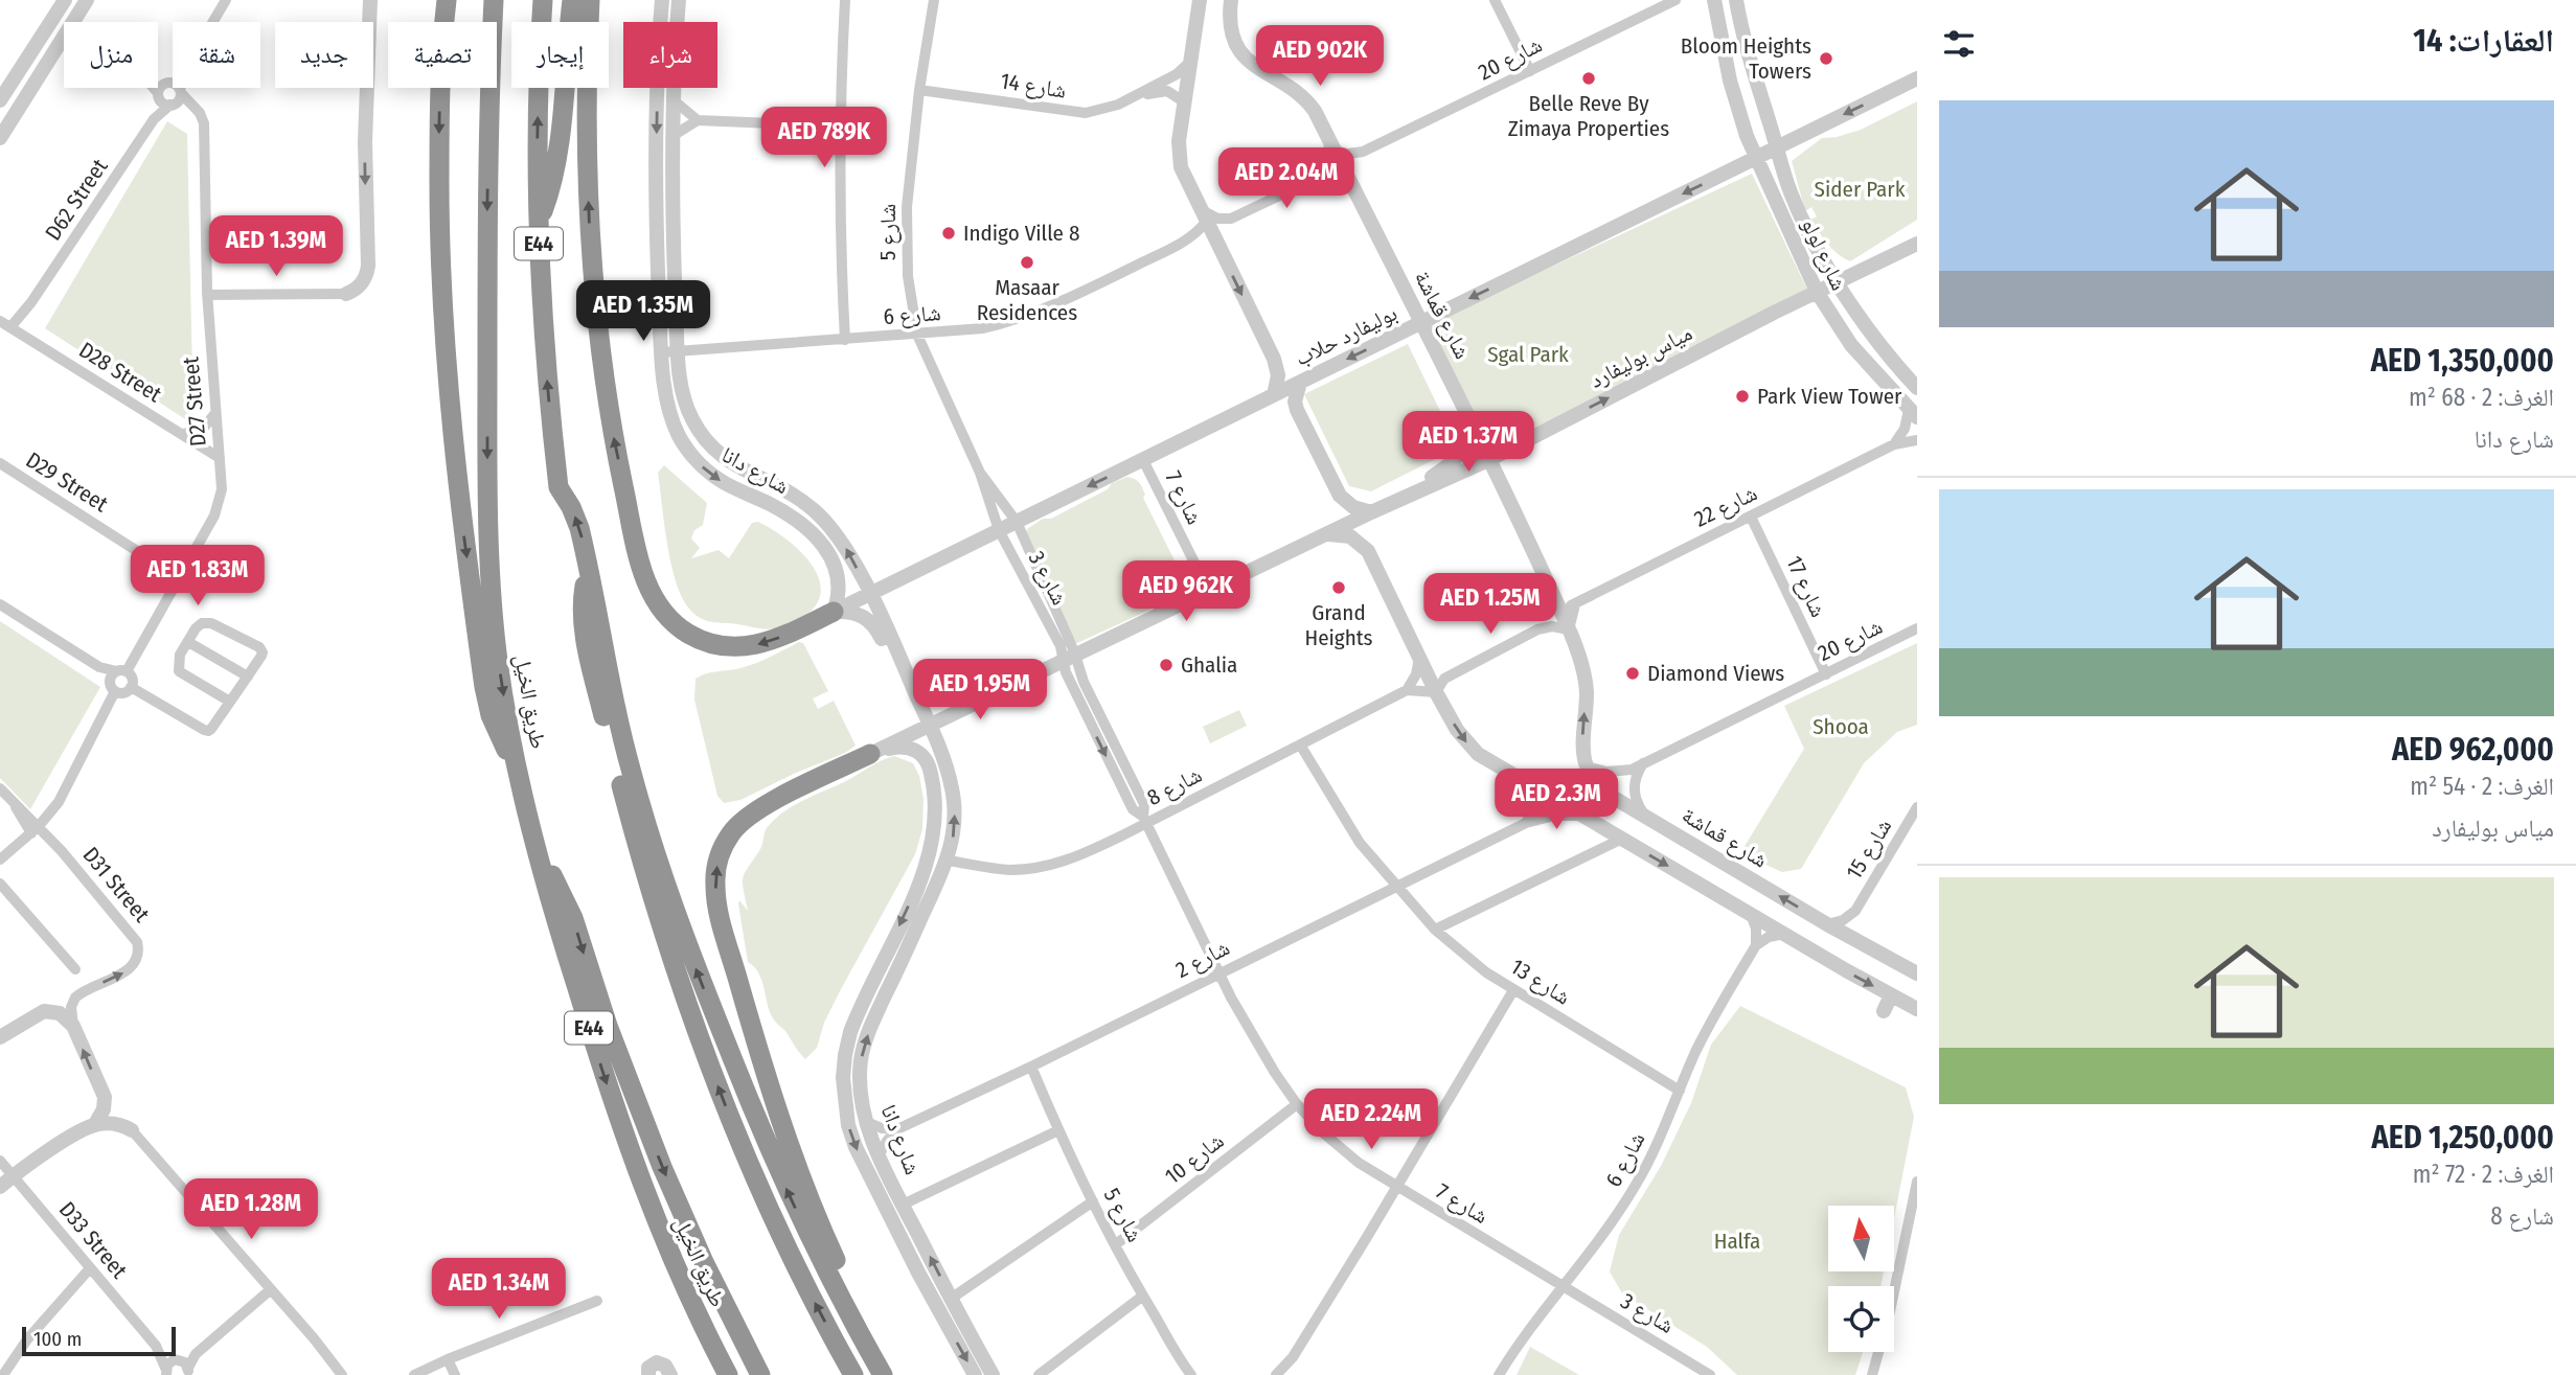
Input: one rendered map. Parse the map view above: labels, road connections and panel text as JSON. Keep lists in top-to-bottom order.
{
  "streets": {
    "highway": ["E44", "طريق الخيل"],
    "street": [
      "شارع 20",
      "شارع 14",
      "D62 Street",
      "شارع 5",
      "شارع لولو",
      "شارع 6",
      "شارع قماشة",
      "بوليفارد حلاب",
      "مياس بوليفارد",
      "D28 Street",
      "D27 Street",
      "شارع دانا",
      "D29 Street",
      "شارع 7",
      "شارع 22",
      "شارع 3",
      "شارع 17",
      "شارع 8",
      "شارع 15",
      "D31 Street",
      "شارع 2",
      "شارع 13",
      "شارع 10",
      "D33 Street"
    ]
  },
  "crossings": [
    ["شارع 20", "شارع قماشة"],
    ["شارع 20", "شارع 17"],
    ["شارع 14", "شارع 5"],
    ["D62 Street", "D28 Street"],
    ["D62 Street", "D27 Street"],
    ["شارع 5", "شارع 6"],
    ["شارع 5", "شارع 3"],
    ["شارع 5", "شارع 2"],
    ["شارع 5", "شارع 10"],
    ["شارع لولو", "بوليفارد حلاب"],
    ["شارع لولو", "مياس بوليفارد"],
    ["شارع 6", "شارع دانا"],
    ["شارع 6", "شارع 7"],
    ["شارع 6", "شارع 3"],
    ["شارع 6", "شارع 13"],
    ["شارع قماشة", "بوليفارد حلاب"],
    ["شارع قماشة", "مياس بوليفارد"],
    ["شارع قماشة", "شارع 22"],
    ["شارع قماشة", "شارع 15"],
    ["بوليفارد حلاب", "مياس بوليفارد"],
    ["بوليفارد حلاب", "شارع دانا"],
    ["بوليفارد حلاب", "شارع 7"],
    ["بوليفارد حلاب", "شارع 3"],
    ["مياس بوليفارد", "شارع دانا"],
    ["مياس بوليفارد", "شارع 7"],
    ["مياس بوليفارد", "شارع 3"],
    ["D28 Street", "D27 Street"],
    ["D27 Street", "D29 Street"],
    ["شارع دانا", "شارع 8"],
    ["شارع دانا", "شارع 2"],
    ["شارع 7", "شارع 3"],
    ["شارع 7", "شارع 2"],
    ["شارع 7", "شارع 10"],
    ["شارع 22", "شارع 17"],
    ["شارع 3", "شارع 8"],
    ["شارع 3", "شارع 2"],
    ["شارع 2", "شارع 13"]
  ],
  "one_way": ["بوليفارد حلاب"],
  "parks": [
    "Sider Park",
    "Sgal Park",
    "Shooa",
    "Halfa"
  ],
  "places": [
    "Bloom Heights Towers",
    "Belle Reve By Zimaya Properties",
    "Indigo Ville 8",
    "Masaar Residences",
    "Park View Tower",
    "Grand Heights",
    "Ghalia",
    "Diamond Views"
  ],
  "scale_bar": "100 m",
  "north": "top",
  "page": {
    "heading": "العقارات: 14",
    "chip": [
      "شراء",
      "إيجار",
      "تصفية",
      "جديد",
      "شقة",
      "منزل"
    ],
    "price": [
      "AED 902K",
      "AED 789K",
      "AED 2.04M",
      "AED 1.39M",
      "AED 1.35M",
      "AED 1.37M",
      "AED 1.83M",
      "AED 962K",
      "AED 1.25M",
      "AED 1.95M",
      "AED 2.3M",
      "AED 2.24M",
      "AED 1.28M",
      "AED 1.34M"
    ],
    "list": [
      {
        "name": "AED 1,350,000",
        "note": "الغرف: 2 · 68 m² · شارع دانا"
      },
      {
        "name": "AED 962,000",
        "note": "الغرف: 2 · 54 m² · مياس بوليفارد"
      },
      {
        "name": "AED 1,250,000",
        "note": "الغرف: 2 · 72 m² · شارع 8"
      }
    ],
    "scale": "100 m"
  }
}
